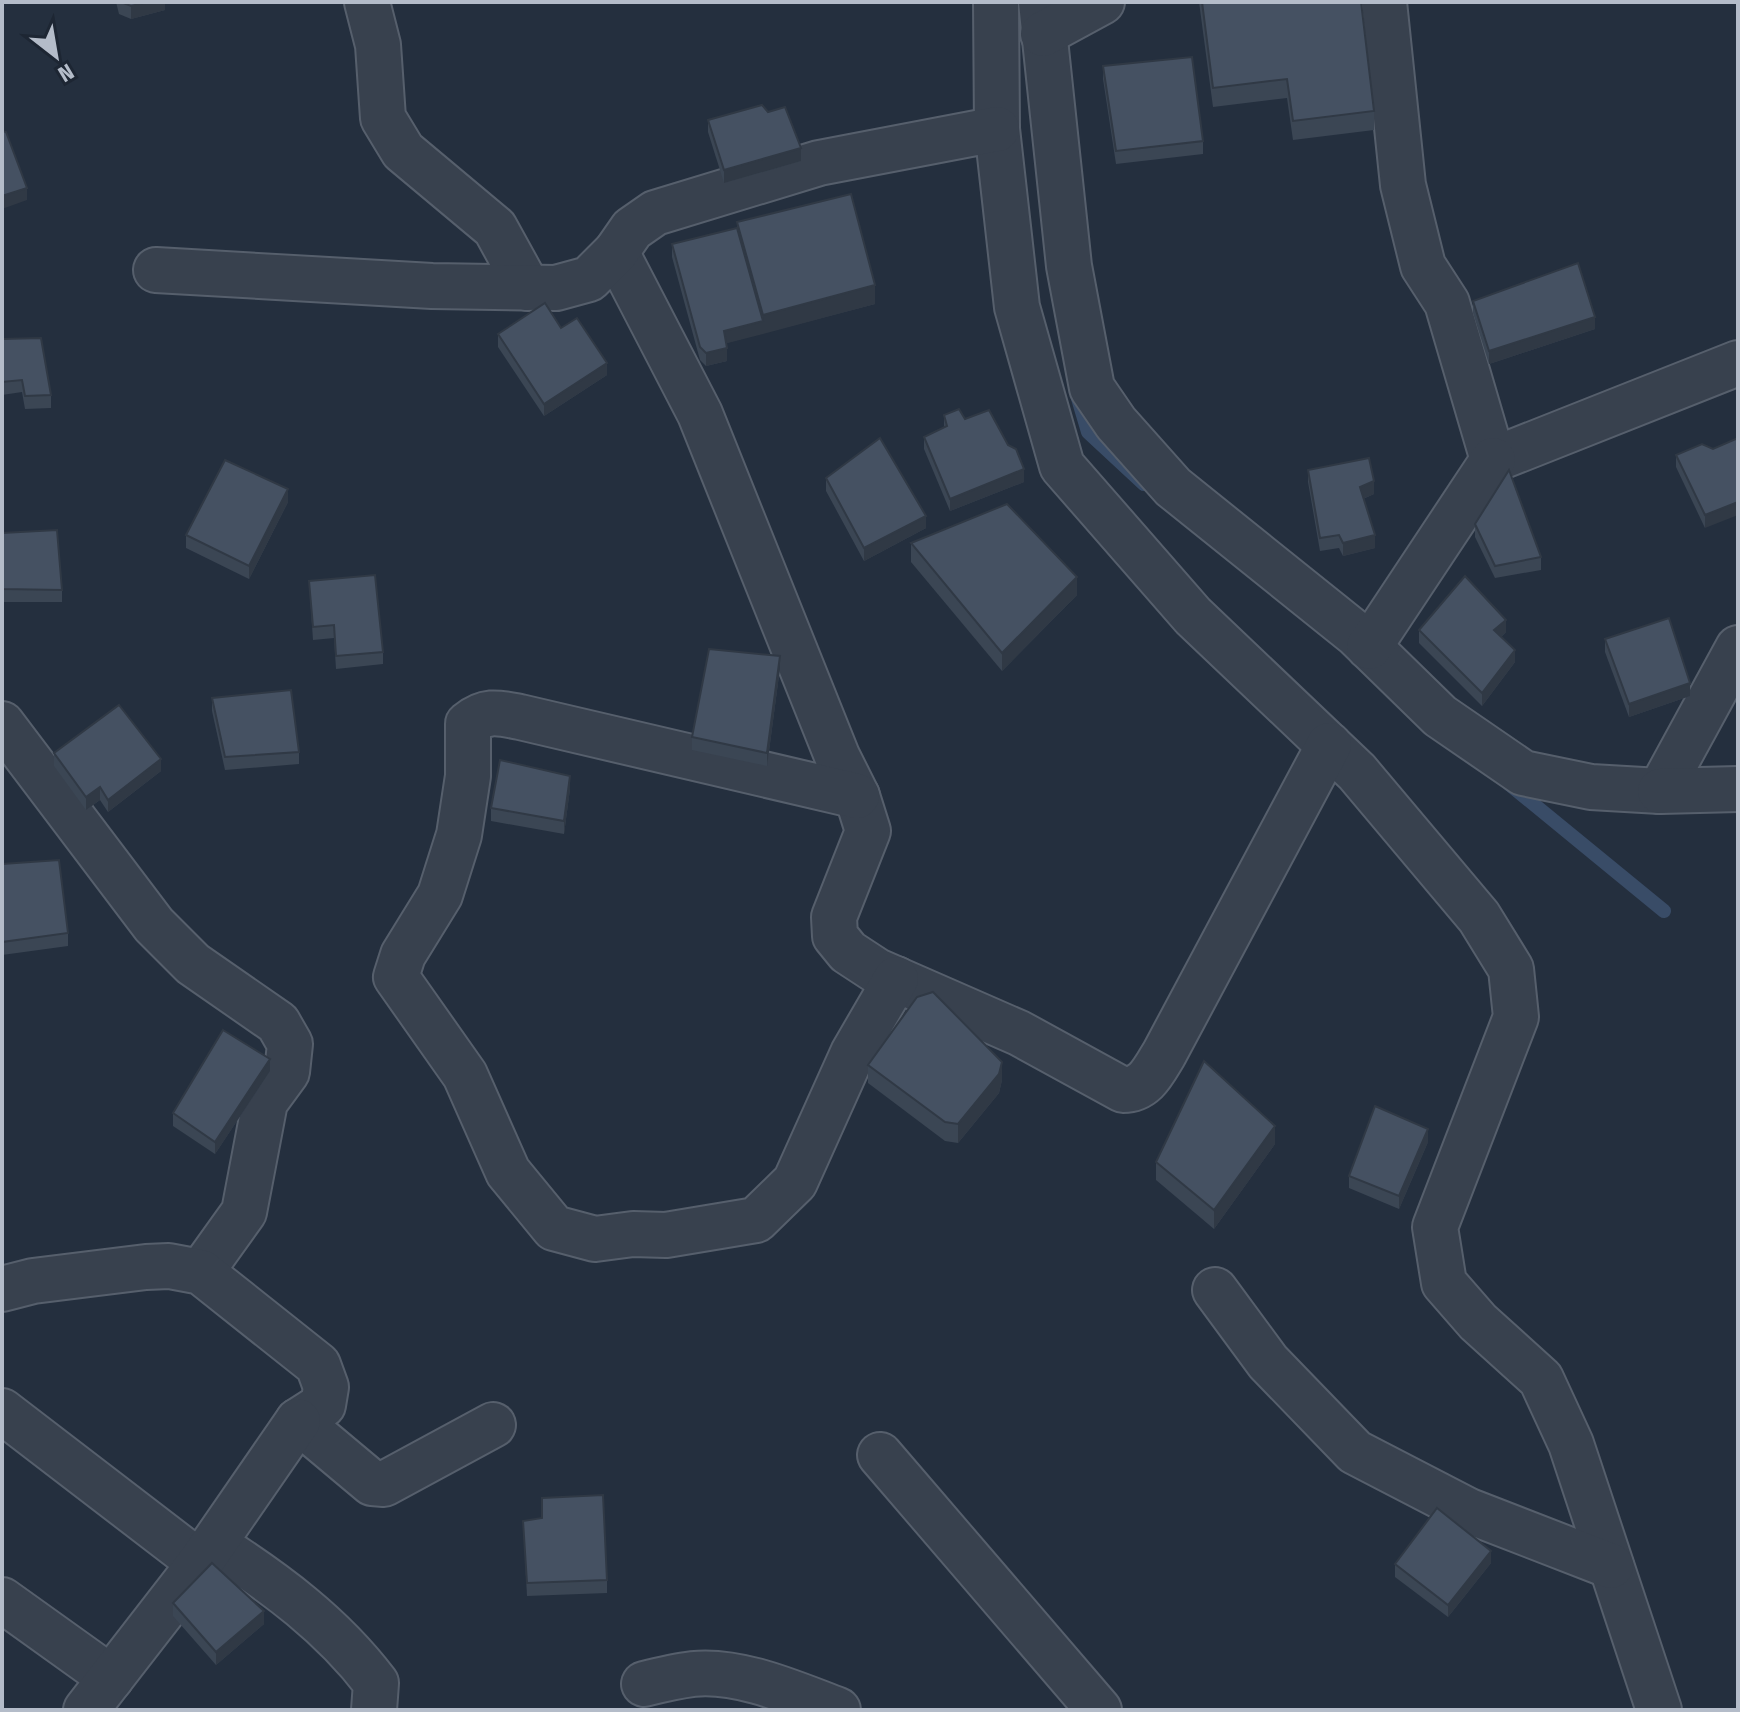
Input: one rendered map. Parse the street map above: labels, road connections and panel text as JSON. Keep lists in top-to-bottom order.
{
  "north": "bottom right"
}
